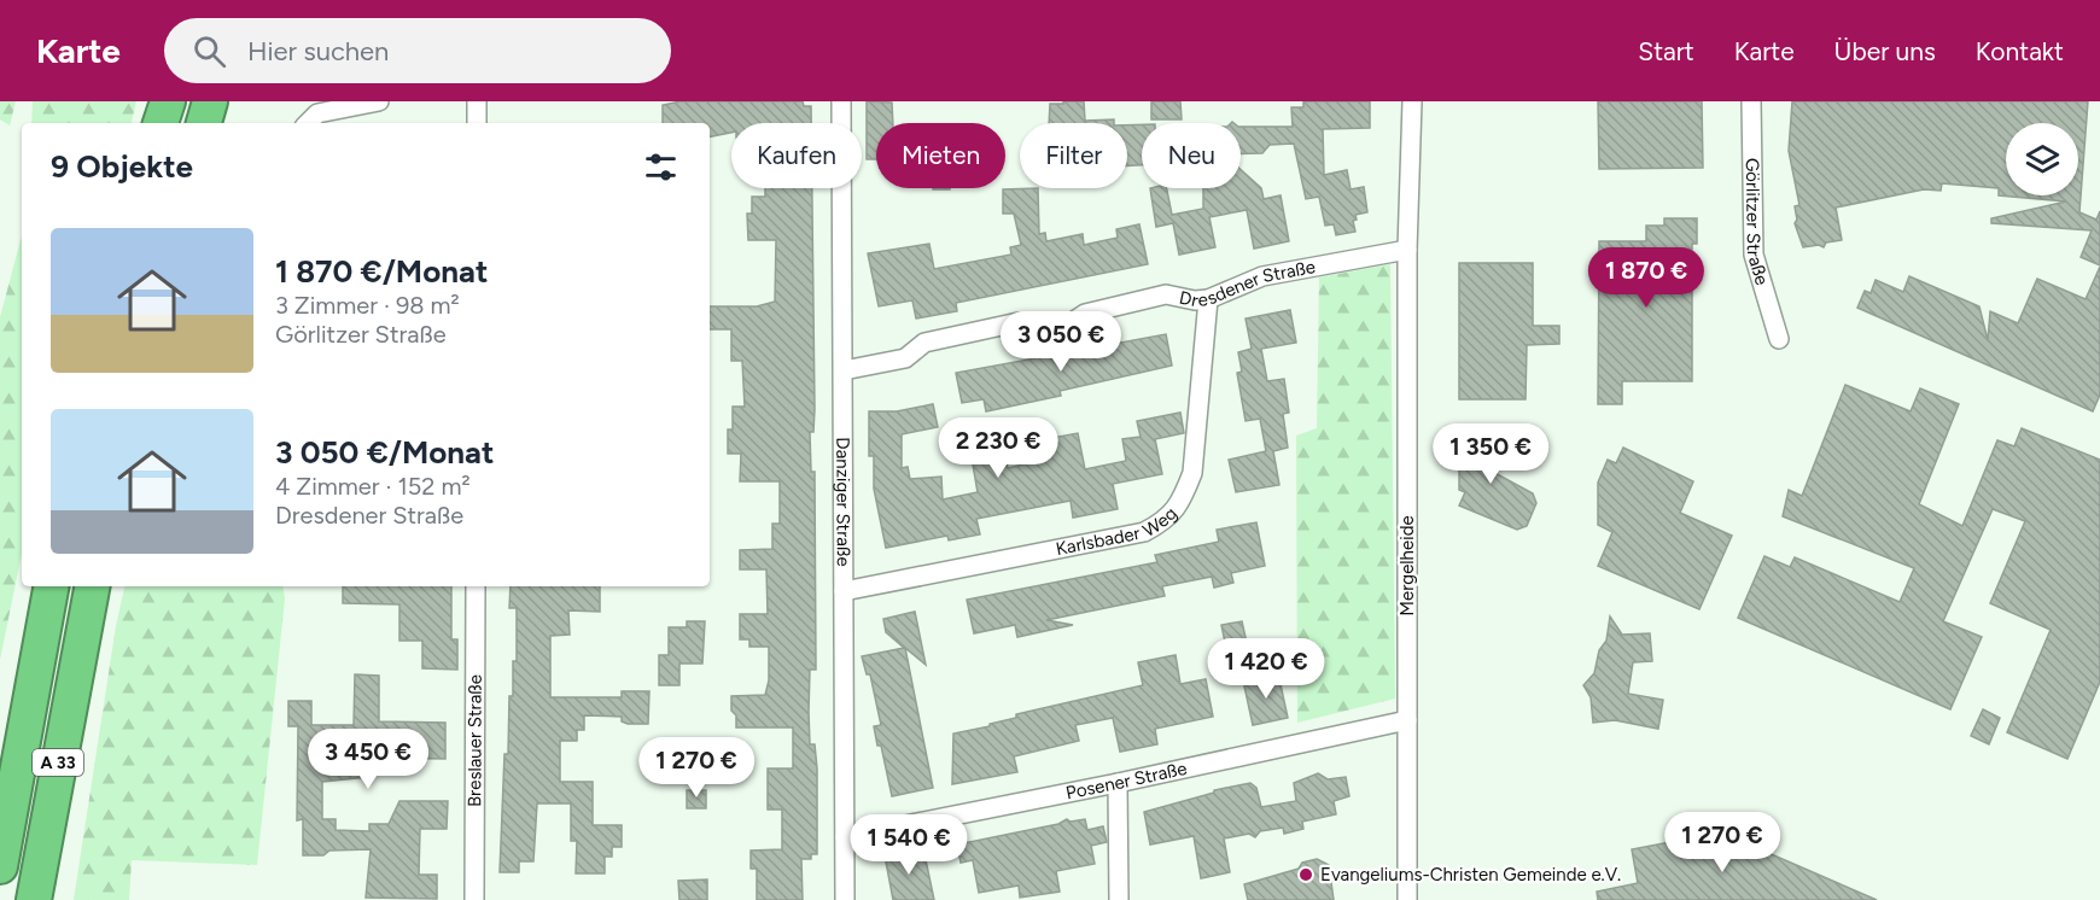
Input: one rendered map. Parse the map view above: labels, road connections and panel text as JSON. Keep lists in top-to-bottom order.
{
  "streets": {
    "highway": ["A 33"],
    "street": [
      "Görlitzer Straße",
      "Dresdener Straße",
      "Danziger Straße",
      "Karlsbader Weg",
      "Mergelheide",
      "Breslauer Straße",
      "Posener Straße"
    ]
  },
  "crossings": [
    ["Dresdener Straße", "Danziger Straße"],
    ["Dresdener Straße", "Karlsbader Weg"],
    ["Dresdener Straße", "Mergelheide"],
    ["Danziger Straße", "Karlsbader Weg"],
    ["Danziger Straße", "Posener Straße"],
    ["Mergelheide", "Posener Straße"]
  ],
  "places": ["Evangeliums-Christen Gemeinde e.V."],
  "page": {
    "header": "Karte",
    "search": "Hier suchen",
    "nav": [
      "Start",
      "Karte",
      "Über uns",
      "Kontakt"
    ],
    "chip": [
      "Kaufen",
      "Mieten",
      "Filter",
      "Neu"
    ],
    "heading": "9 Objekte",
    "list": [
      {
        "name": "1 870 €/Monat",
        "note": "3 Zimmer · 98 m² · Görlitzer Straße"
      },
      {
        "name": "3 050 €/Monat",
        "note": "4 Zimmer · 152 m² · Dresdener Straße"
      }
    ],
    "price": [
      "1 870 €",
      "3 050 €",
      "2 230 €",
      "1 350 €",
      "1 420 €",
      "3 450 €",
      "1 270 €",
      "1 270 €",
      "1 540 €"
    ]
  }
}
